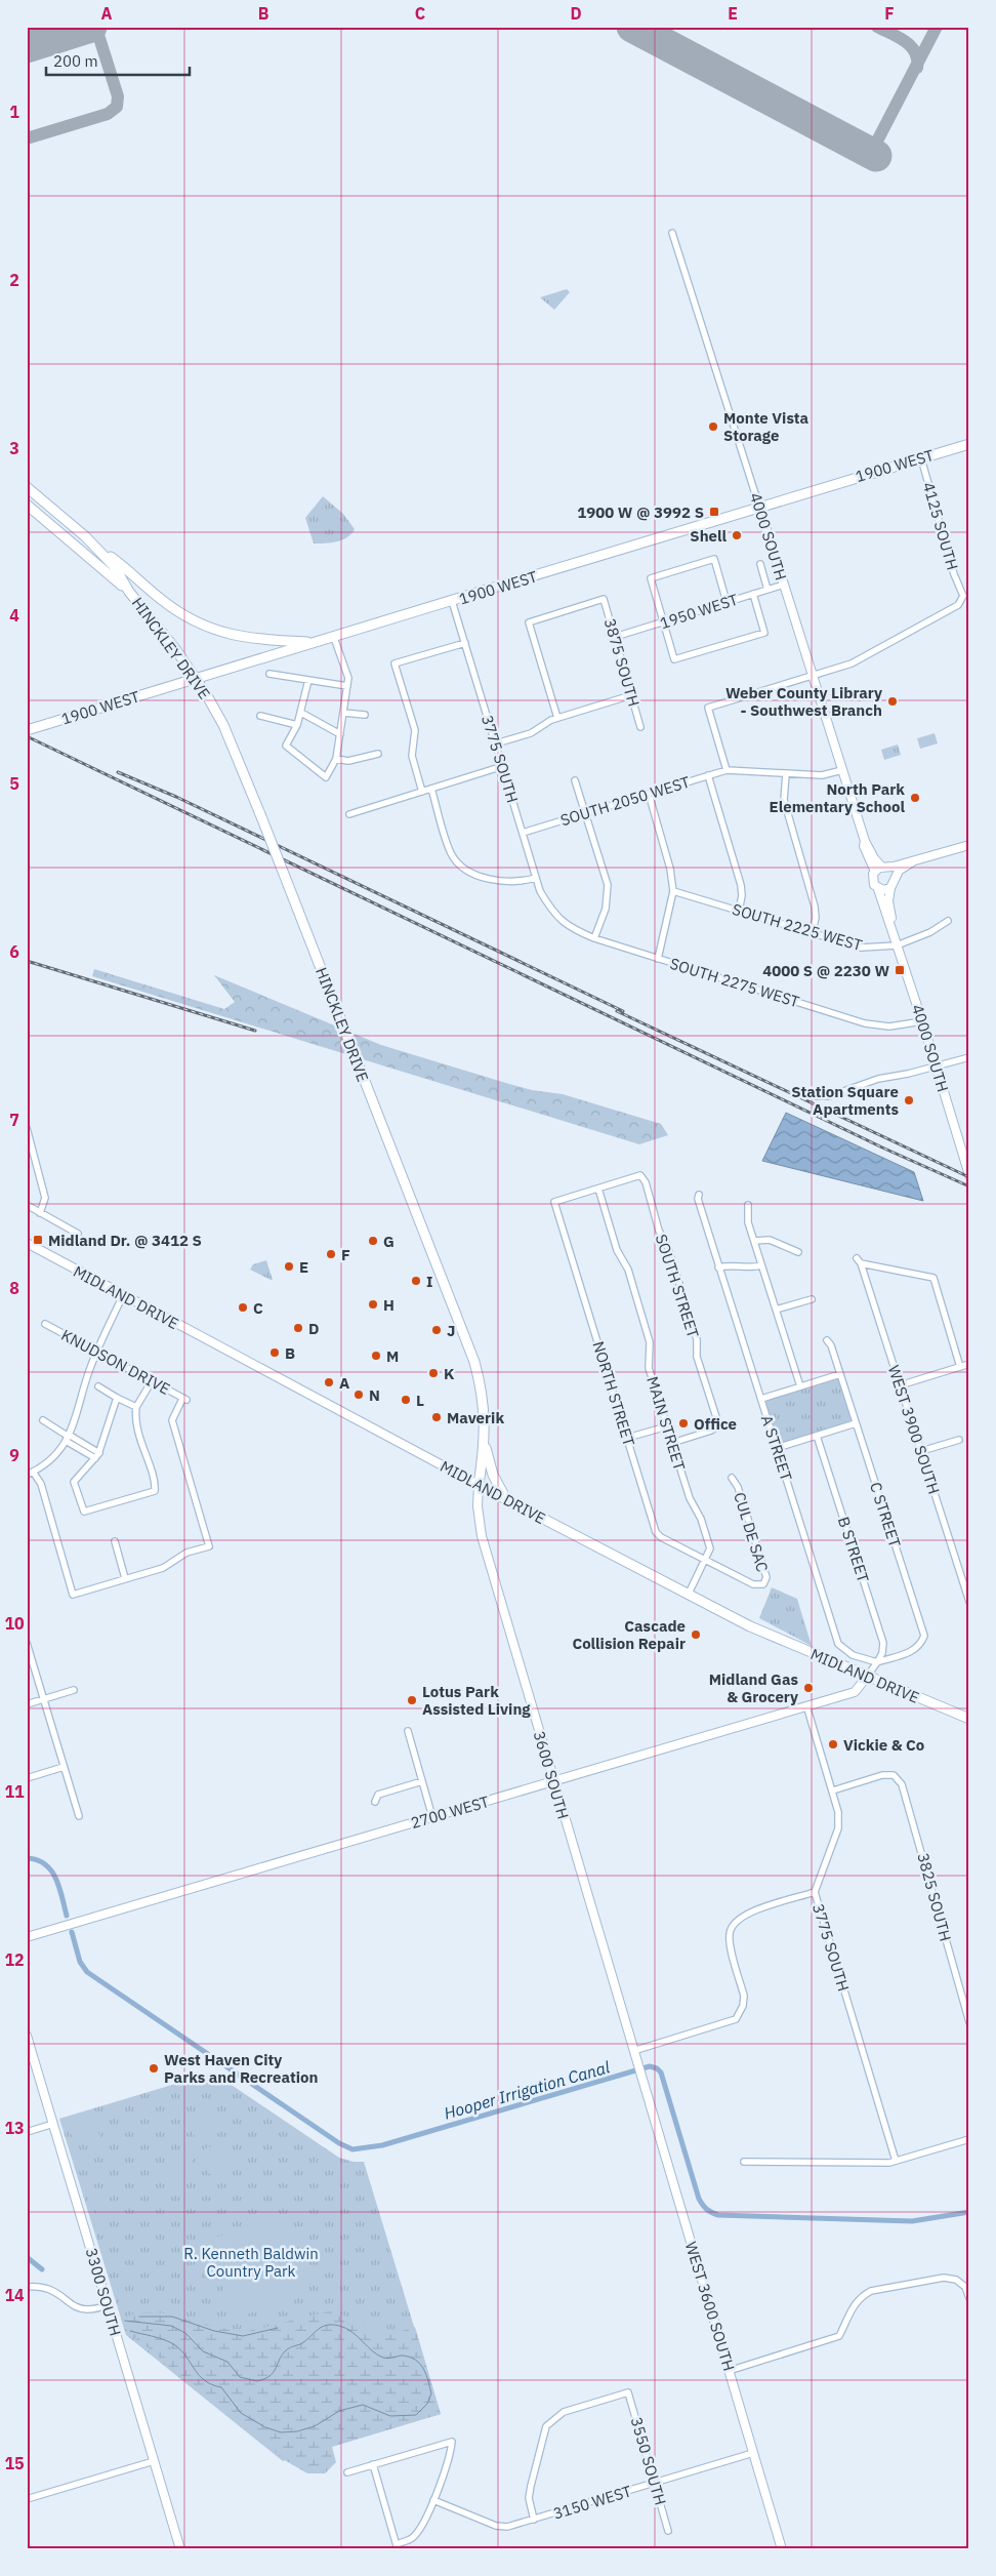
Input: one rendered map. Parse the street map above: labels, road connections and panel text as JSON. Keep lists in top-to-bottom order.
{
  "streets": {
    "main road": ["1900 WEST", "HINCKLEY DRIVE", "MIDLAND DRIVE"],
    "street": [
      "4125 SOUTH",
      "4000 SOUTH",
      "1950 WEST",
      "3875 SOUTH",
      "3775 SOUTH",
      "SOUTH 2050 WEST",
      "SOUTH 2225 WEST",
      "SOUTH 2275 WEST",
      "SOUTH STREET",
      "KNUDSON DRIVE",
      "NORTH STREET",
      "MAIN STREET",
      "WEST 3900 SOUTH",
      "A STREET",
      "C STREET",
      "CUL DE SAC",
      "B STREET",
      "3600 SOUTH",
      "2700 WEST",
      "3825 SOUTH",
      "3300 SOUTH",
      "WEST 3600 SOUTH",
      "3550 SOUTH",
      "3150 WEST"
    ]
  },
  "crossings": [
    ["1900 WEST", "4125 SOUTH"],
    ["1900 WEST", "4000 SOUTH"],
    ["1900 WEST", "HINCKLEY DRIVE"],
    ["1900 WEST", "3775 SOUTH"],
    ["4125 SOUTH", "4000 SOUTH"],
    ["4000 SOUTH", "1950 WEST"],
    ["4000 SOUTH", "SOUTH 2050 WEST"],
    ["4000 SOUTH", "SOUTH 2225 WEST"],
    ["4000 SOUTH", "SOUTH 2275 WEST"],
    ["1950 WEST", "3875 SOUTH"],
    ["HINCKLEY DRIVE", "MIDLAND DRIVE"],
    ["HINCKLEY DRIVE", "3600 SOUTH"],
    ["3775 SOUTH", "SOUTH 2050 WEST"],
    ["3775 SOUTH", "SOUTH 2275 WEST"],
    ["3775 SOUTH", "2700 WEST"],
    ["3775 SOUTH", "3825 SOUTH"],
    ["SOUTH STREET", "NORTH STREET"],
    ["SOUTH STREET", "MAIN STREET"],
    ["MIDLAND DRIVE", "MAIN STREET"],
    ["MIDLAND DRIVE", "3600 SOUTH"],
    ["MIDLAND DRIVE", "2700 WEST"],
    ["NORTH STREET", "MAIN STREET"],
    ["NORTH STREET", "CUL DE SAC"],
    ["MAIN STREET", "CUL DE SAC"],
    ["A STREET", "C STREET"],
    ["A STREET", "B STREET"],
    ["C STREET", "B STREET"],
    ["3600 SOUTH", "2700 WEST"],
    ["3600 SOUTH", "WEST 3600 SOUTH"],
    ["WEST 3600 SOUTH", "3150 WEST"],
    ["3550 SOUTH", "3150 WEST"]
  ],
  "water": ["Hooper Irrigation Canal"],
  "parks": ["R. Kenneth Baldwin Country Park"],
  "places": {
    "other": [
      "Monte Vista Storage",
      "Shell",
      "Weber County Library - Southwest Branch",
      "North Park Elementary School",
      "Station Square Apartments",
      "G",
      "F",
      "E",
      "I",
      "H",
      "C",
      "D",
      "J",
      "B",
      "M",
      "K",
      "A",
      "N",
      "L",
      "Maverik",
      "Office",
      "Cascade Collision Repair",
      "Midland Gas & Grocery",
      "Lotus Park Assisted Living",
      "Vickie & Co",
      "West Haven City Parks and Recreation"
    ],
    "transit": ["1900 W @ 3992 S", "4000 S @ 2230 W", "Midland Dr. @ 3412 S"]
  },
  "scale_bar": "200 m",
  "grid": {
    "columns": [
      "A",
      "B",
      "C",
      "D",
      "E",
      "F"
    ],
    "rows": [
      "1",
      "2",
      "3",
      "4",
      "5",
      "6",
      "7",
      "8",
      "9",
      "10",
      "11",
      "12",
      "13",
      "14",
      "15"
    ]
  }
}
